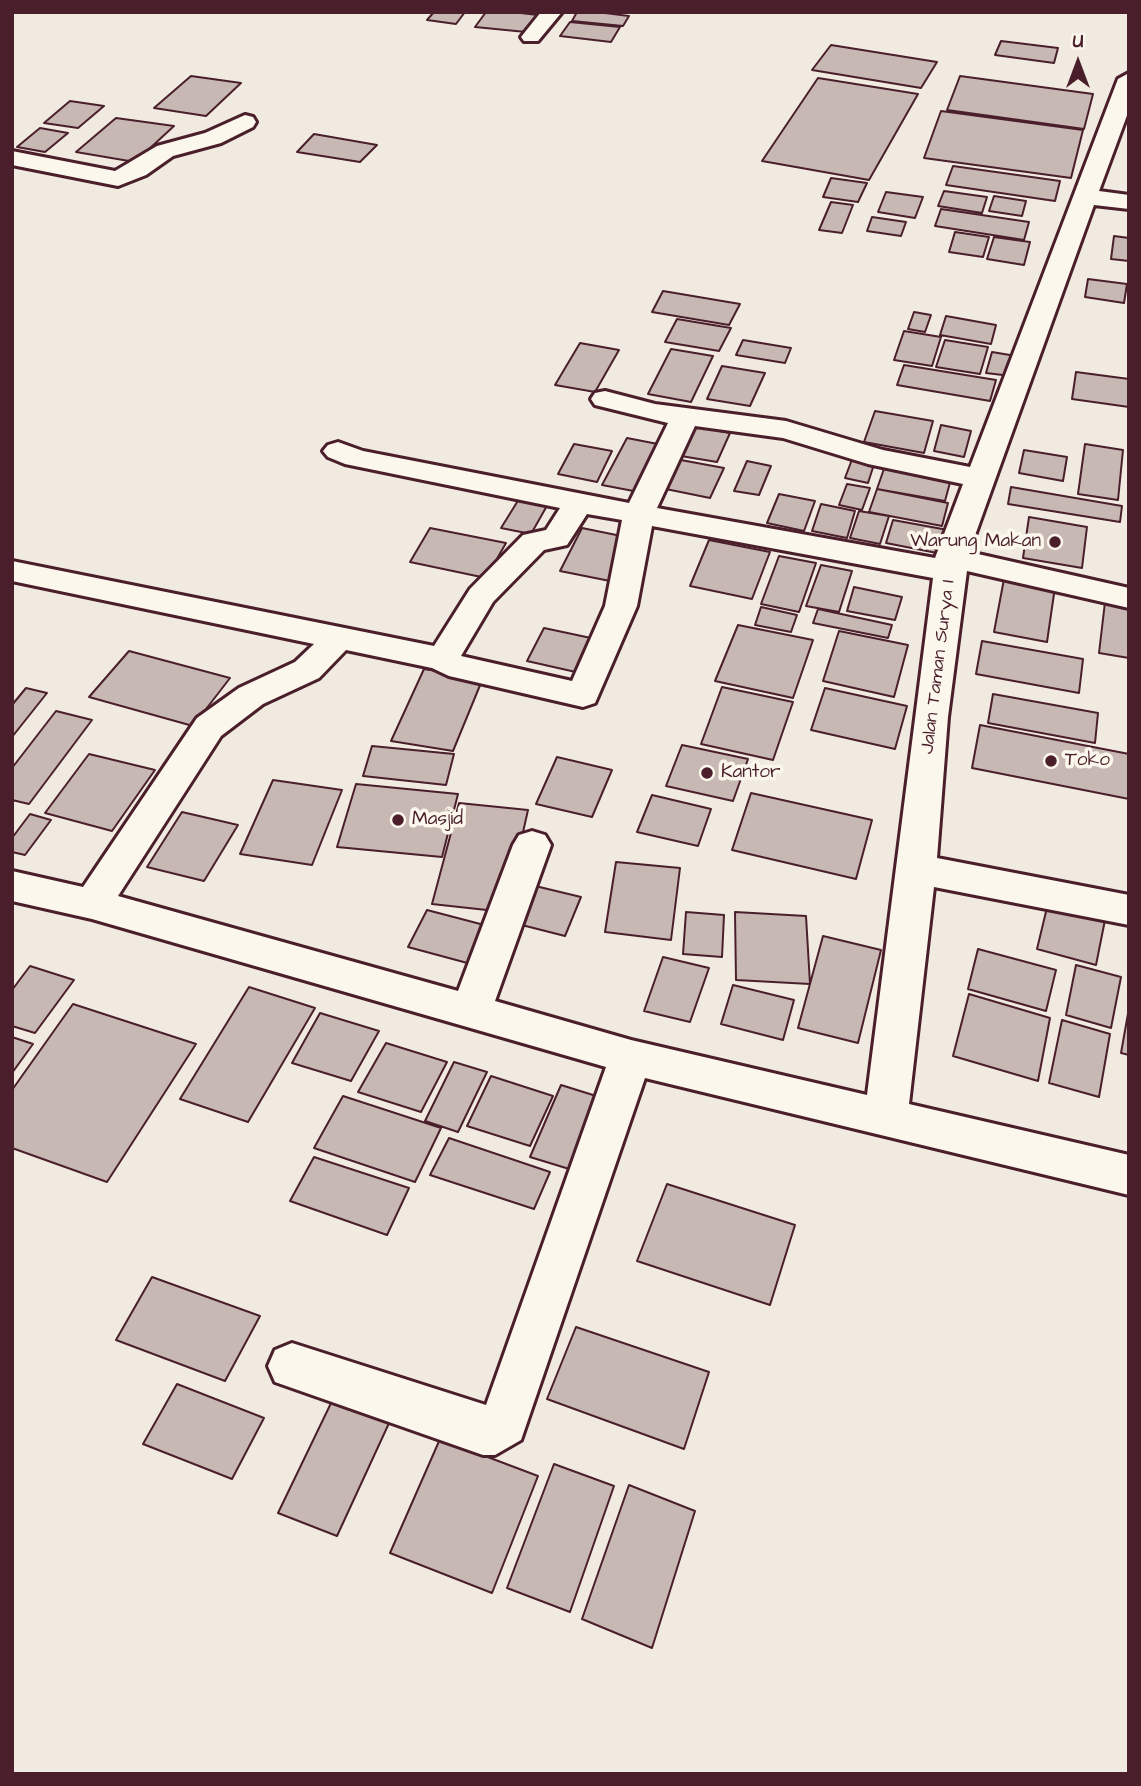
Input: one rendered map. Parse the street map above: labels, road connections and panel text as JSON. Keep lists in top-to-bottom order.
{
  "streets": {
    "street": ["Jalan Taman Surya I"]
  },
  "places": [
    "Warung Makan",
    "Toko",
    "Kantor",
    "Masjid"
  ],
  "north": "top"
}
